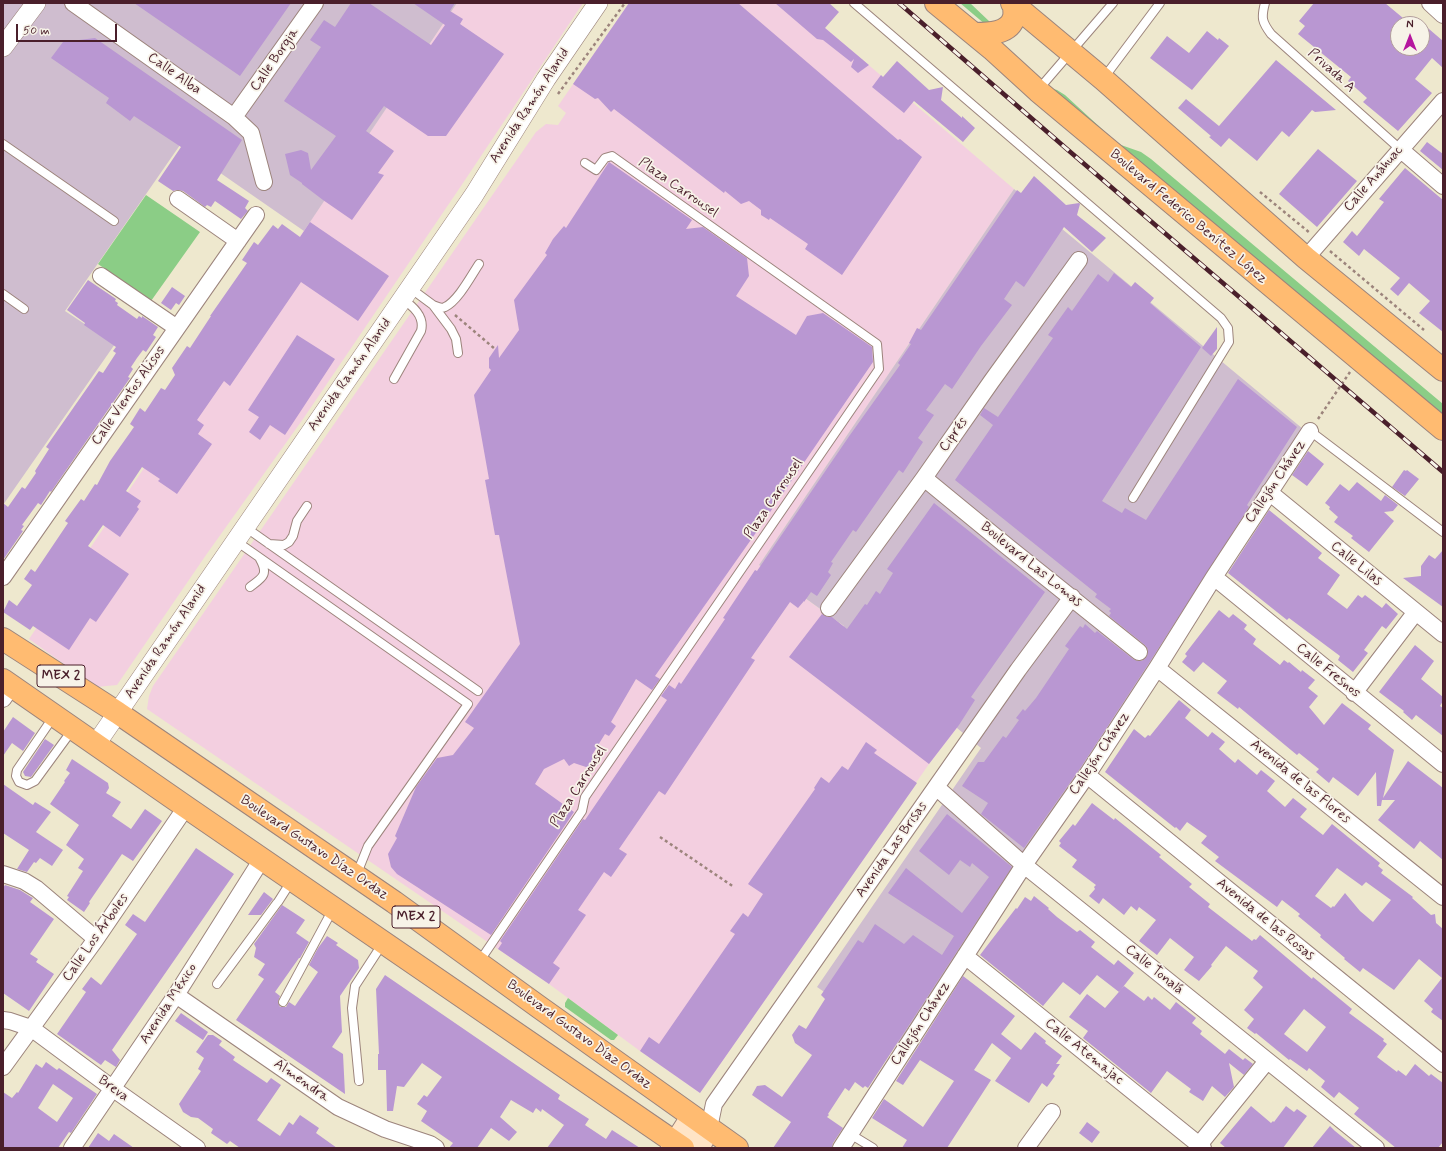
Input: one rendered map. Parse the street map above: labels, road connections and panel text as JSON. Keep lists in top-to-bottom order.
{
  "streets": {
    "main road": ["Boulevard Federico Benítez López", "MEX 2", "Boulevard Gustavo Díaz Ordaz"],
    "street": [
      "Calle Borgia",
      "Calle Alba",
      "Avenida Ramón Alanid",
      "Calle Anáhuac",
      "Calle Vientos Alisos",
      "Ciprés",
      "Callejón Chávez",
      "Calle Lilas",
      "Boulevard Las Lomas",
      "Calle Fresnos",
      "Avenida de las Flores",
      "Avenida Las Brisas",
      "Avenida de las Rosas",
      "Calle Los Árboles",
      "Calle Tonalá",
      "Avenida México",
      "Calle Atemajac",
      "Almendra",
      "Breva"
    ],
    "lane": ["Privada A", "Plaza Carrousel"]
  },
  "crossings": [
    ["Calle Borgia", "Calle Alba"],
    ["Privada A", "Calle Anáhuac"],
    ["Avenida Ramón Alanid", "MEX 2"],
    ["Avenida Ramón Alanid", "Boulevard Gustavo Díaz Ordaz"],
    ["Plaza Carrousel", "Boulevard Gustavo Díaz Ordaz"],
    ["Boulevard Federico Benítez López", "Callejón Chávez"],
    ["Ciprés", "Boulevard Las Lomas"],
    ["Callejón Chávez", "Calle Lilas"],
    ["Callejón Chávez", "Calle Fresnos"],
    ["Callejón Chávez", "Avenida de las Flores"],
    ["Callejón Chávez", "Avenida de las Rosas"],
    ["Callejón Chávez", "Calle Tonalá"],
    ["Callejón Chávez", "Calle Atemajac"],
    ["Boulevard Las Lomas", "Avenida Las Brisas"],
    ["MEX 2", "Calle Los Árboles"],
    ["MEX 2", "Avenida México"],
    ["Boulevard Gustavo Díaz Ordaz", "Avenida Las Brisas"],
    ["Avenida Las Brisas", "Calle Tonalá"],
    ["Calle Los Árboles", "Breva"],
    ["Avenida México", "Almendra"],
    ["Avenida México", "Breva"]
  ],
  "scale_bar": "50 m",
  "north": "top"
}
